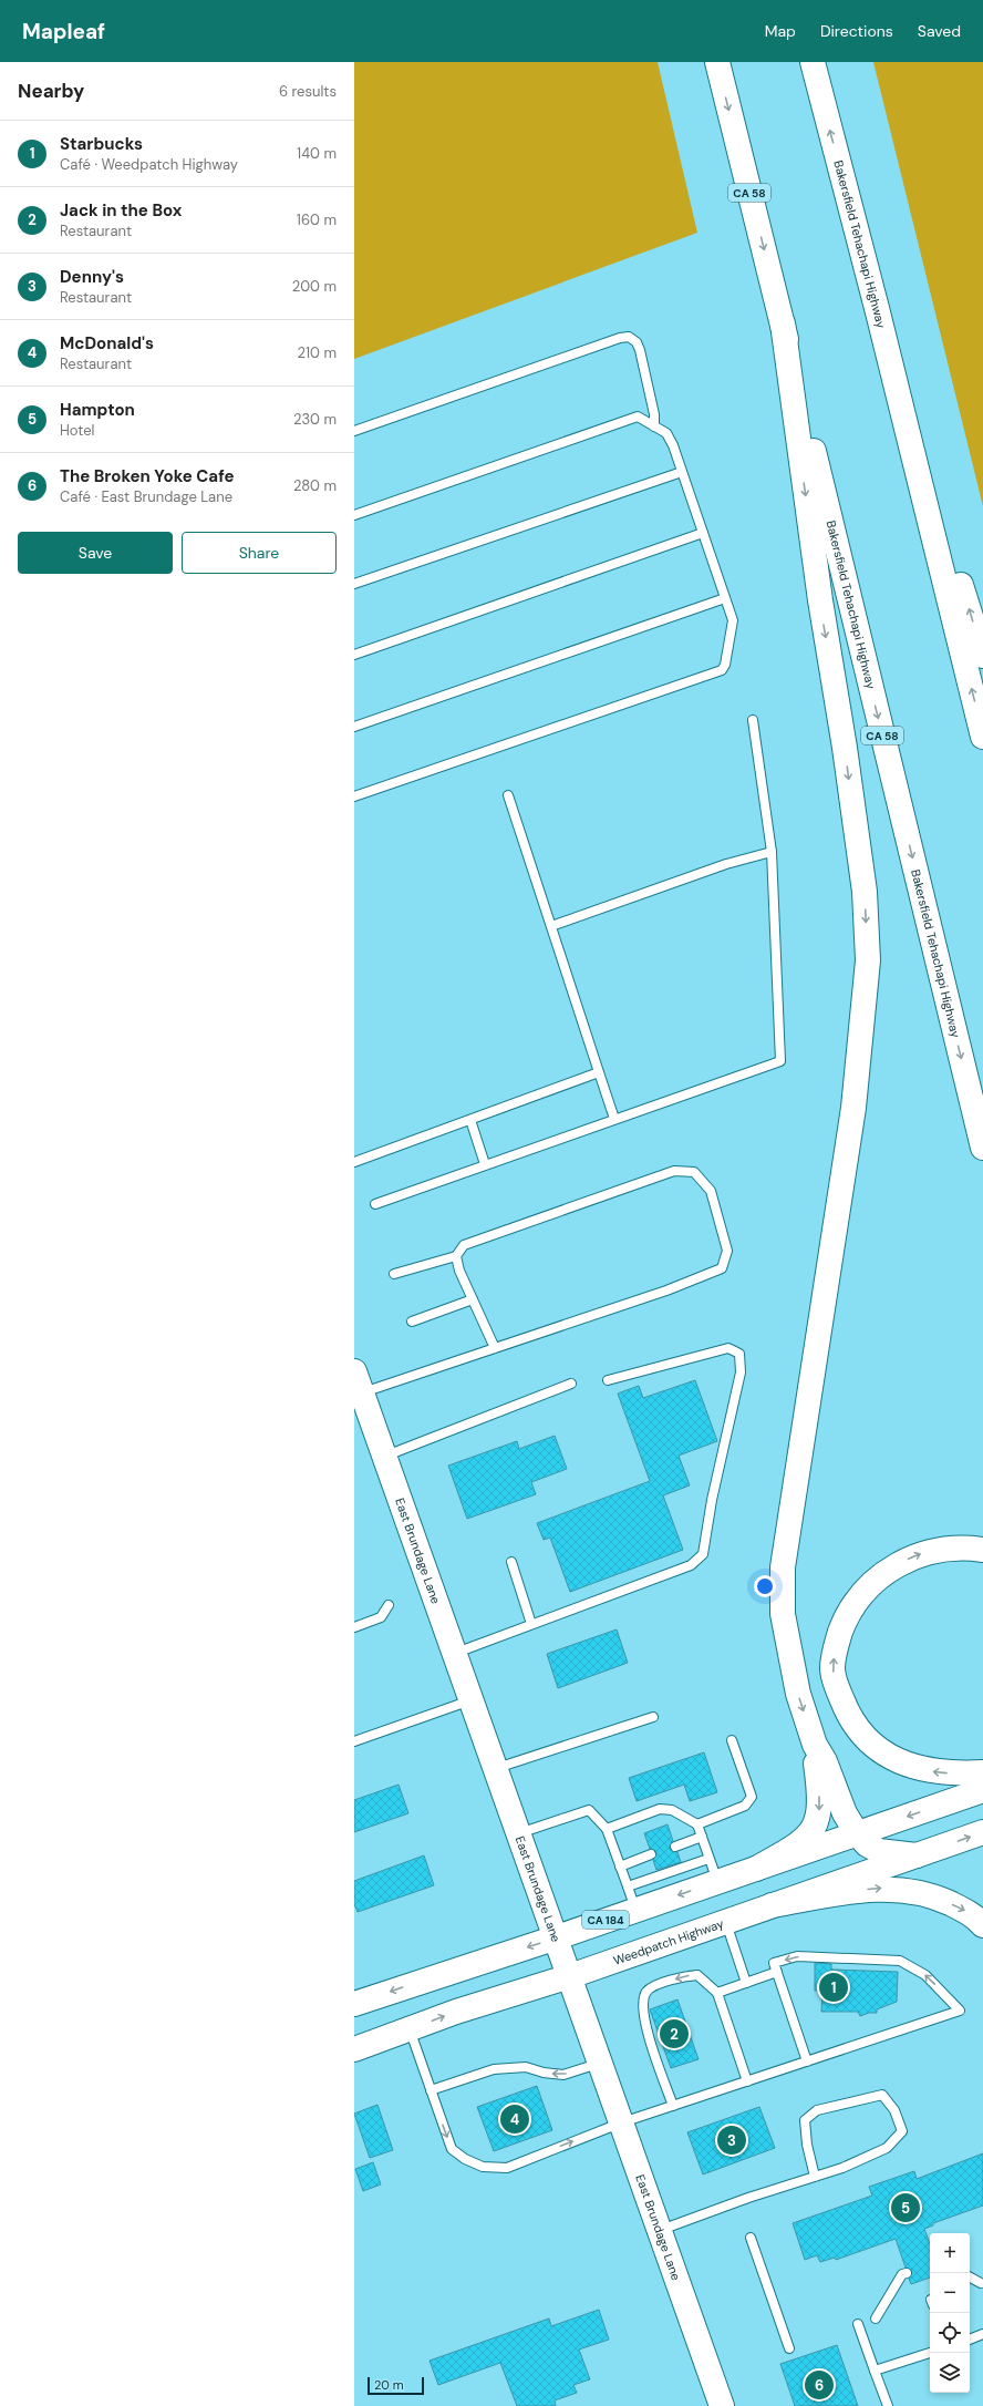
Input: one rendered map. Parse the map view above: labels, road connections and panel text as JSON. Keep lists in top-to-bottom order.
{
  "streets": {
    "main road": [
      "CA 58",
      "Bakersfield Tehachapi Highway",
      "East Brundage Lane",
      "CA 184",
      "Weedpatch Highway"
    ]
  },
  "crossings": [
    ["East Brundage Lane", "CA 184"],
    ["East Brundage Lane", "Weedpatch Highway"]
  ],
  "scale_bar": "20 m",
  "page": {
    "header": "Mapleaf",
    "nav": ["Map", "Directions", "Saved"],
    "heading": ["Nearby", "6 results"],
    "list": [
      {
        "mark": "1",
        "name": "Starbucks",
        "note": "Café · Weedpatch Highway",
        "value": "140 m"
      },
      {
        "mark": "2",
        "name": "Jack in the Box",
        "note": "Restaurant",
        "value": "160 m"
      },
      {
        "mark": "3",
        "name": "Denny's",
        "note": "Restaurant",
        "value": "200 m"
      },
      {
        "mark": "4",
        "name": "McDonald's",
        "note": "Restaurant",
        "value": "210 m"
      },
      {
        "mark": "5",
        "name": "Hampton",
        "note": "Hotel",
        "value": "230 m"
      },
      {
        "mark": "6",
        "name": "The Broken Yoke Cafe",
        "note": "Café · East Brundage Lane",
        "value": "280 m"
      }
    ],
    "buttons": ["Save", "Share"],
    "pins": [
      "1",
      "2",
      "4",
      "3",
      "5",
      "6"
    ],
    "map_buttons": ["+", "−"],
    "scale": "20 m"
  }
}
